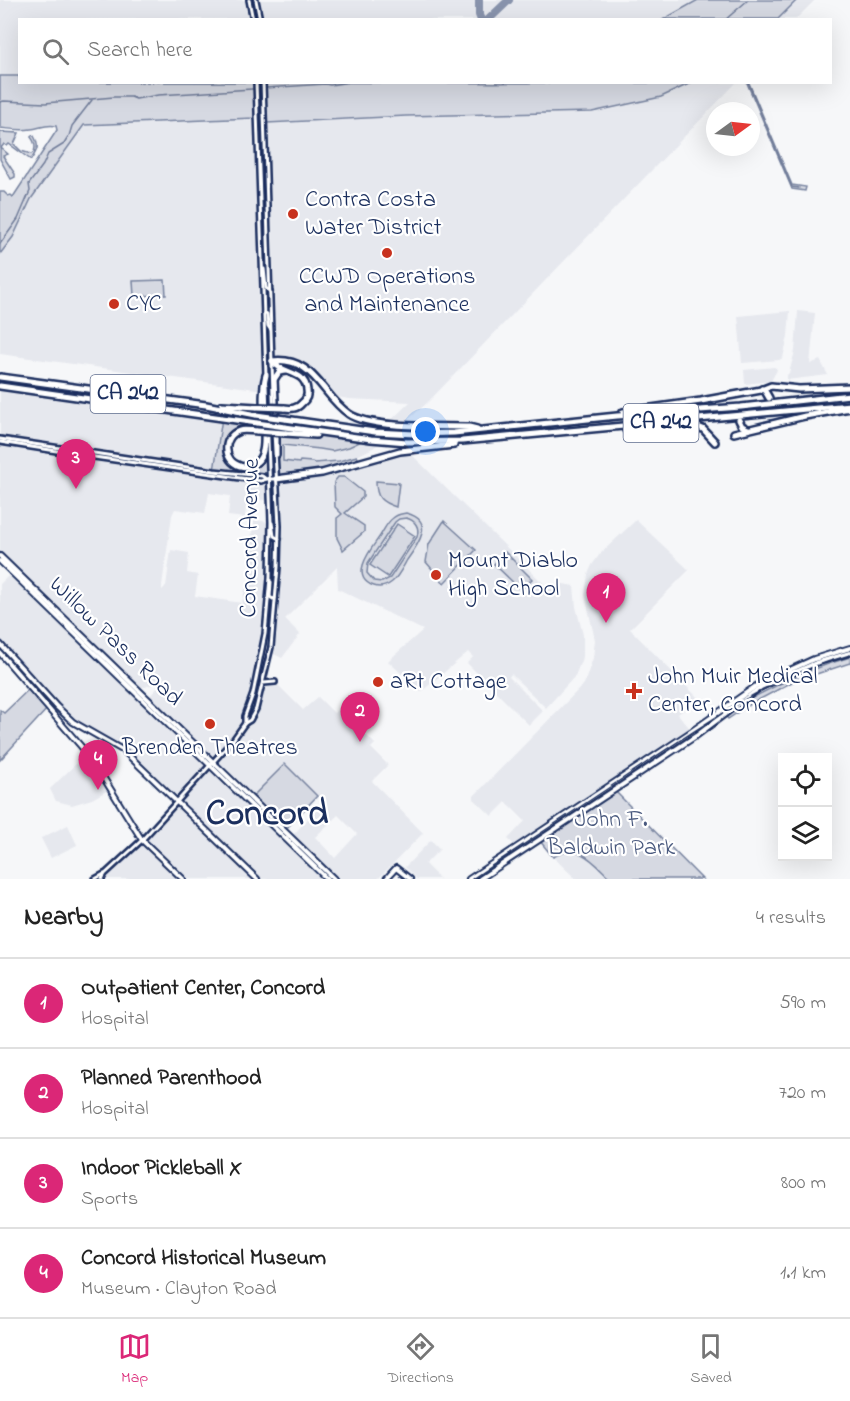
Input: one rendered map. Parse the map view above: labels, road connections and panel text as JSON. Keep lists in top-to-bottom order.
{
  "streets": {
    "highway": ["CA 242"],
    "main road": ["Concord Avenue", "Willow Pass Road"]
  },
  "districts": ["Concord"],
  "parks": ["John F. Baldwin Park"],
  "places": {
    "other": [
      "Contra Costa Water District",
      "CCWD Operations and Maintenance",
      "CYC",
      "Mount Diablo High School",
      "aRt Cottage",
      "Brenden Theatres"
    ],
    "health": ["John Muir Medical Center, Concord"]
  },
  "north": "right",
  "page": {
    "search": "Search here",
    "pins": [
      "3",
      "1",
      "2",
      "4"
    ],
    "heading": ["Nearby", "4 results"],
    "list": [
      {
        "mark": "1",
        "name": "Outpatient Center, Concord",
        "note": "Hospital",
        "value": "590 m"
      },
      {
        "mark": "2",
        "name": "Planned Parenthood",
        "note": "Hospital",
        "value": "720 m"
      },
      {
        "mark": "3",
        "name": "Indoor Pickleball X",
        "note": "Sports",
        "value": "800 m"
      },
      {
        "mark": "4",
        "name": "Concord Historical Museum",
        "note": "Museum · Clayton Road",
        "value": "1.1 km"
      }
    ],
    "nav": ["Map", "Directions", "Saved"]
  }
}
